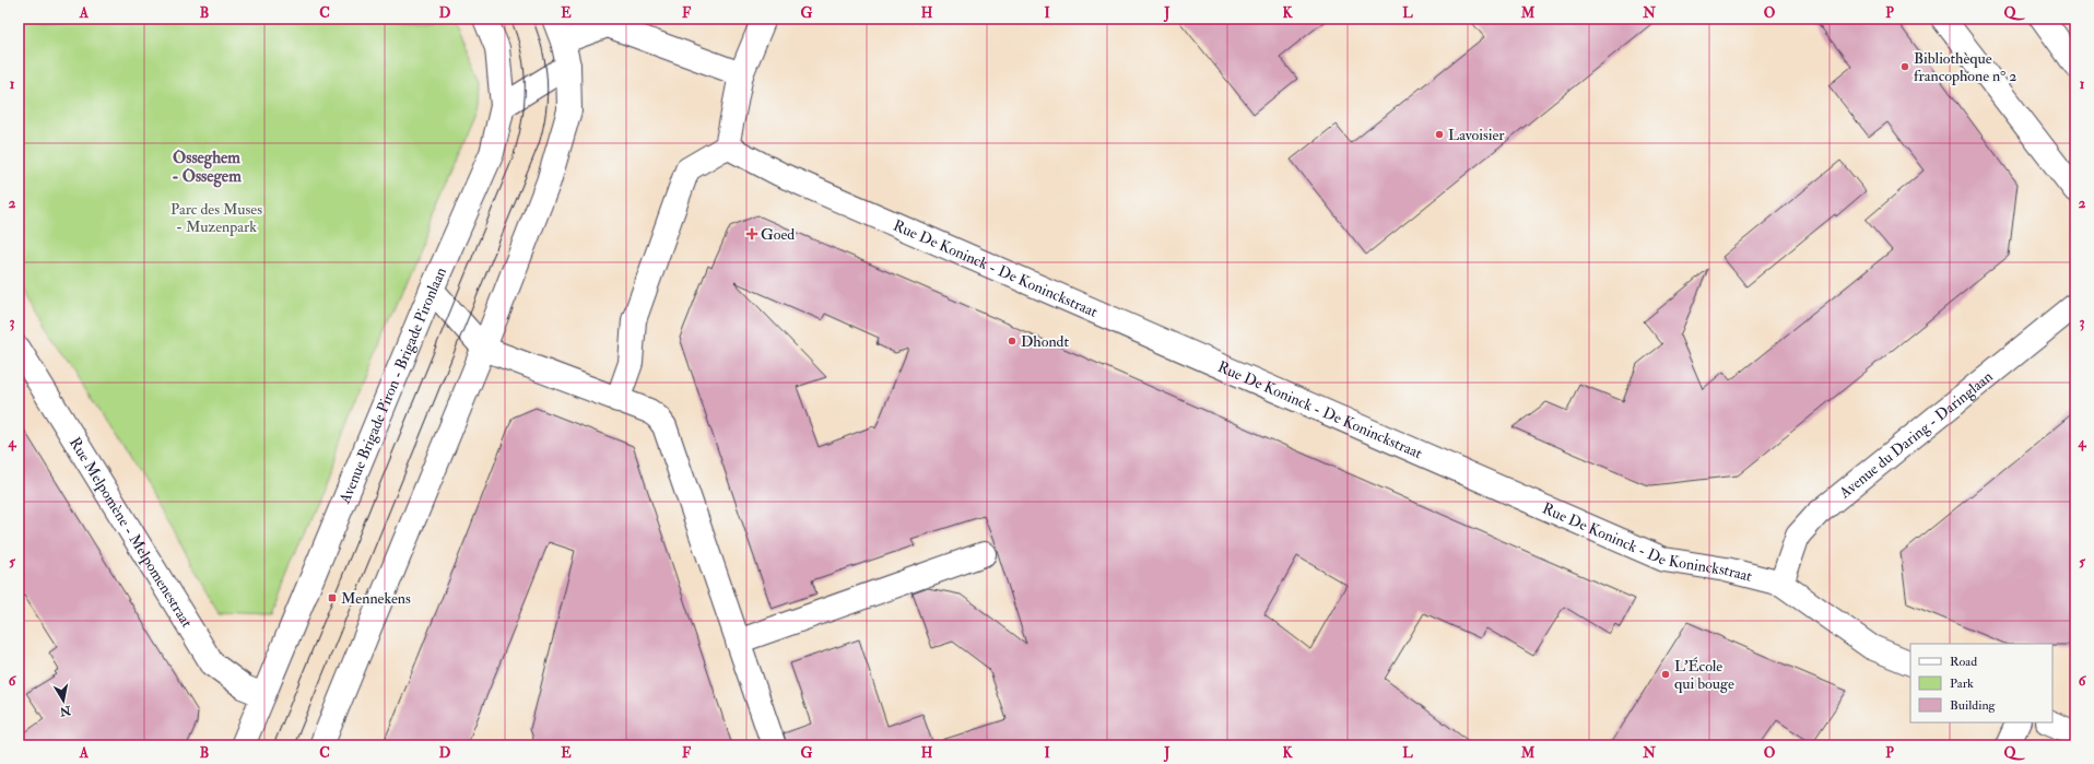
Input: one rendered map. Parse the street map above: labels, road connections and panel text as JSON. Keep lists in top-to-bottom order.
{
  "streets": {
    "street": [
      "Rue De Koninck - De Koninckstraat",
      "Avenue Brigade Piron - Brigade Pironlaan",
      "Avenue du Daring - Daringlaan",
      "Rue Melpomène - Melpomenestraat"
    ]
  },
  "crossings": [
    ["Rue De Koninck - De Koninckstraat", "Avenue du Daring - Daringlaan"],
    ["Avenue Brigade Piron - Brigade Pironlaan", "Rue Melpomène - Melpomenestraat"]
  ],
  "districts": ["Osseghem - Ossegem"],
  "parks": ["Parc des Muses - Muzenpark"],
  "places": {
    "other": [
      "Bibliothèque francophone n° 2",
      "Lavoisier",
      "Dhondt",
      "L'École qui bouge"
    ],
    "health": ["Goed"],
    "transit": ["Mennekens"]
  },
  "legend": ["Road", "Park", "Building"],
  "north": "bottom",
  "grid": {
    "columns": [
      "A",
      "B",
      "C",
      "D",
      "E",
      "F",
      "G",
      "H",
      "I",
      "J",
      "K",
      "L",
      "M",
      "N",
      "O",
      "P",
      "Q"
    ],
    "rows": [
      "1",
      "2",
      "3",
      "4",
      "5",
      "6"
    ]
  }
}
